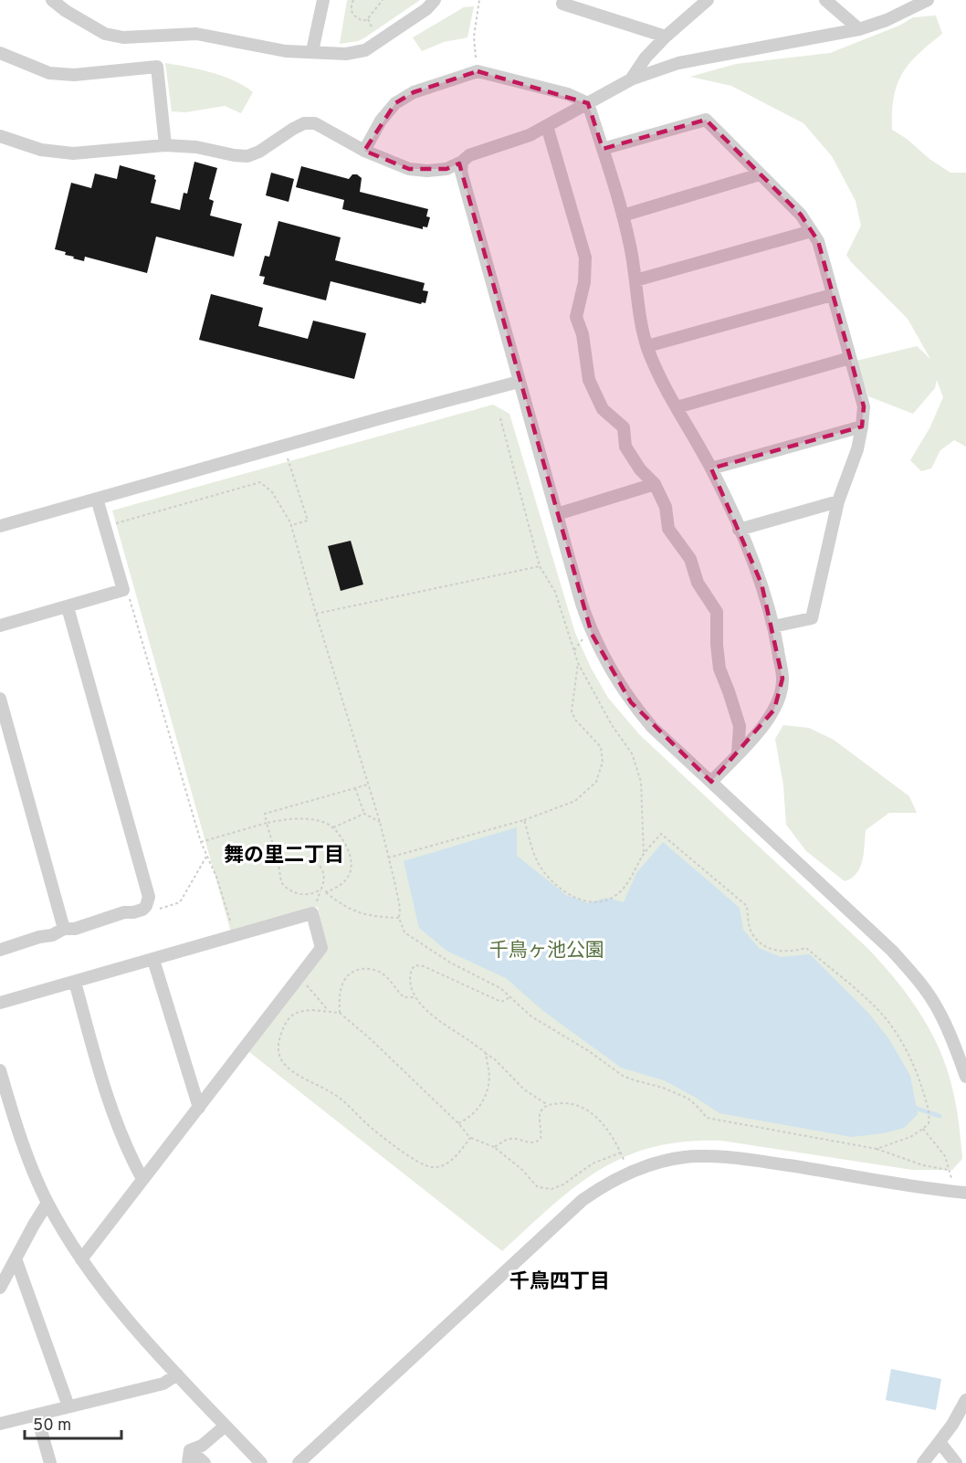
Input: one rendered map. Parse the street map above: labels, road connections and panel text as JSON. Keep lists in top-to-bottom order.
{
  "districts": ["舞の里二丁目", "千鳥四丁目"],
  "parks": ["千鳥ヶ池公園"],
  "scale_bar": "50 m"
}
